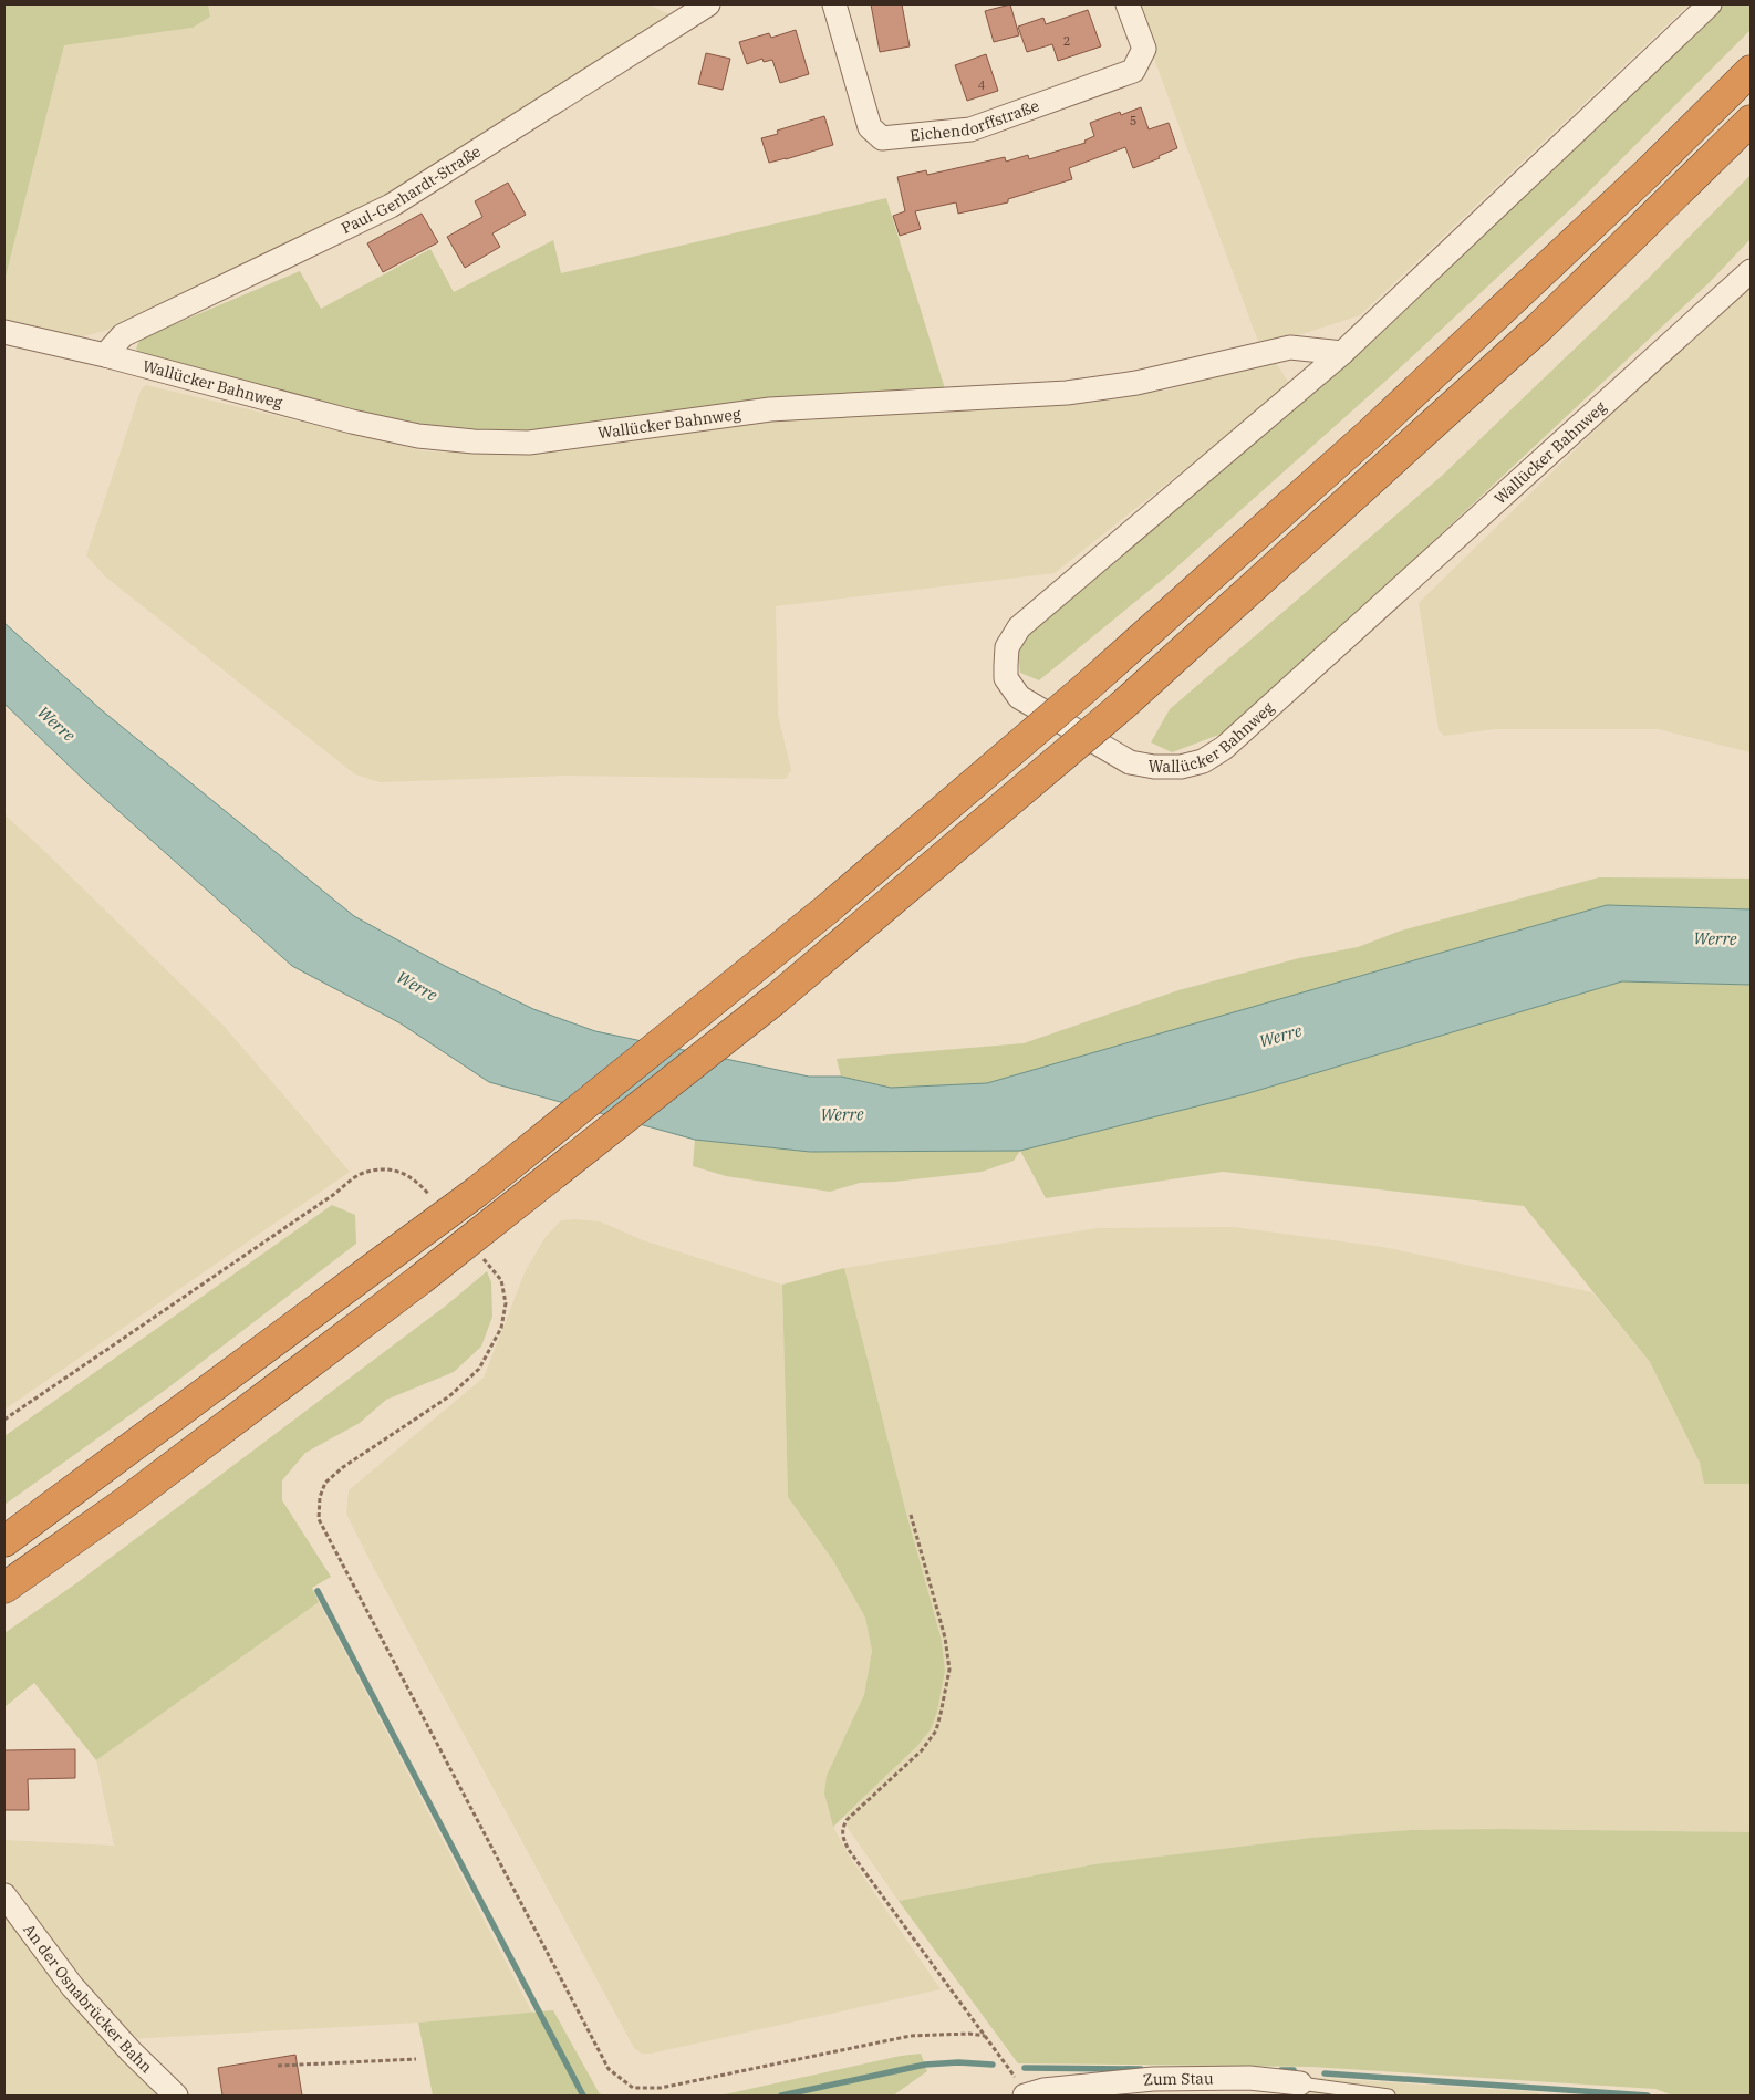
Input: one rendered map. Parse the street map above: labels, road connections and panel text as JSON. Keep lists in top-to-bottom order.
{
  "streets": {
    "street": [
      "Eichendorffstraße",
      "Paul-Gerhardt-Straße",
      "Wallücker Bahnweg",
      "An der Osnabrücker Bahn",
      "Zum Stau"
    ]
  },
  "crossings": [
    ["Paul-Gerhardt-Straße", "Wallücker Bahnweg"]
  ],
  "water": ["Werre"],
  "house_numbers": ["2", "4", "5"]
}
